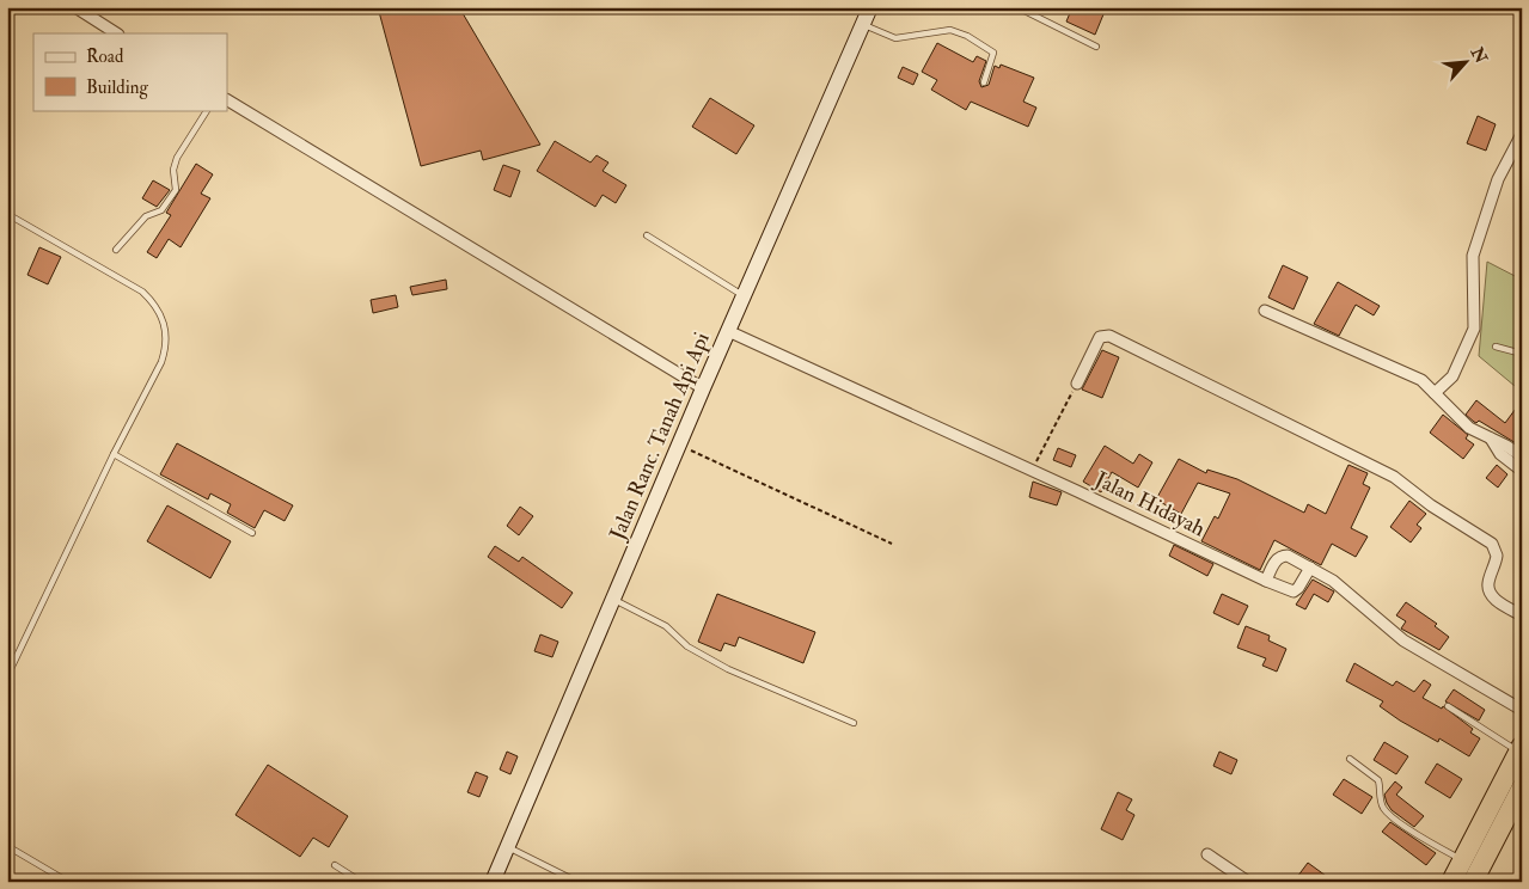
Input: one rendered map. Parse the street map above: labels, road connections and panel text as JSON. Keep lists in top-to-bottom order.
{
  "streets": {
    "street": ["Jalan Ranc. Tanah Api Api", "Jalan Hidayah"]
  },
  "crossings": [
    ["Jalan Ranc. Tanah Api Api", "Jalan Hidayah"]
  ],
  "legend": ["Road", "Building"],
  "north": "top right"
}
